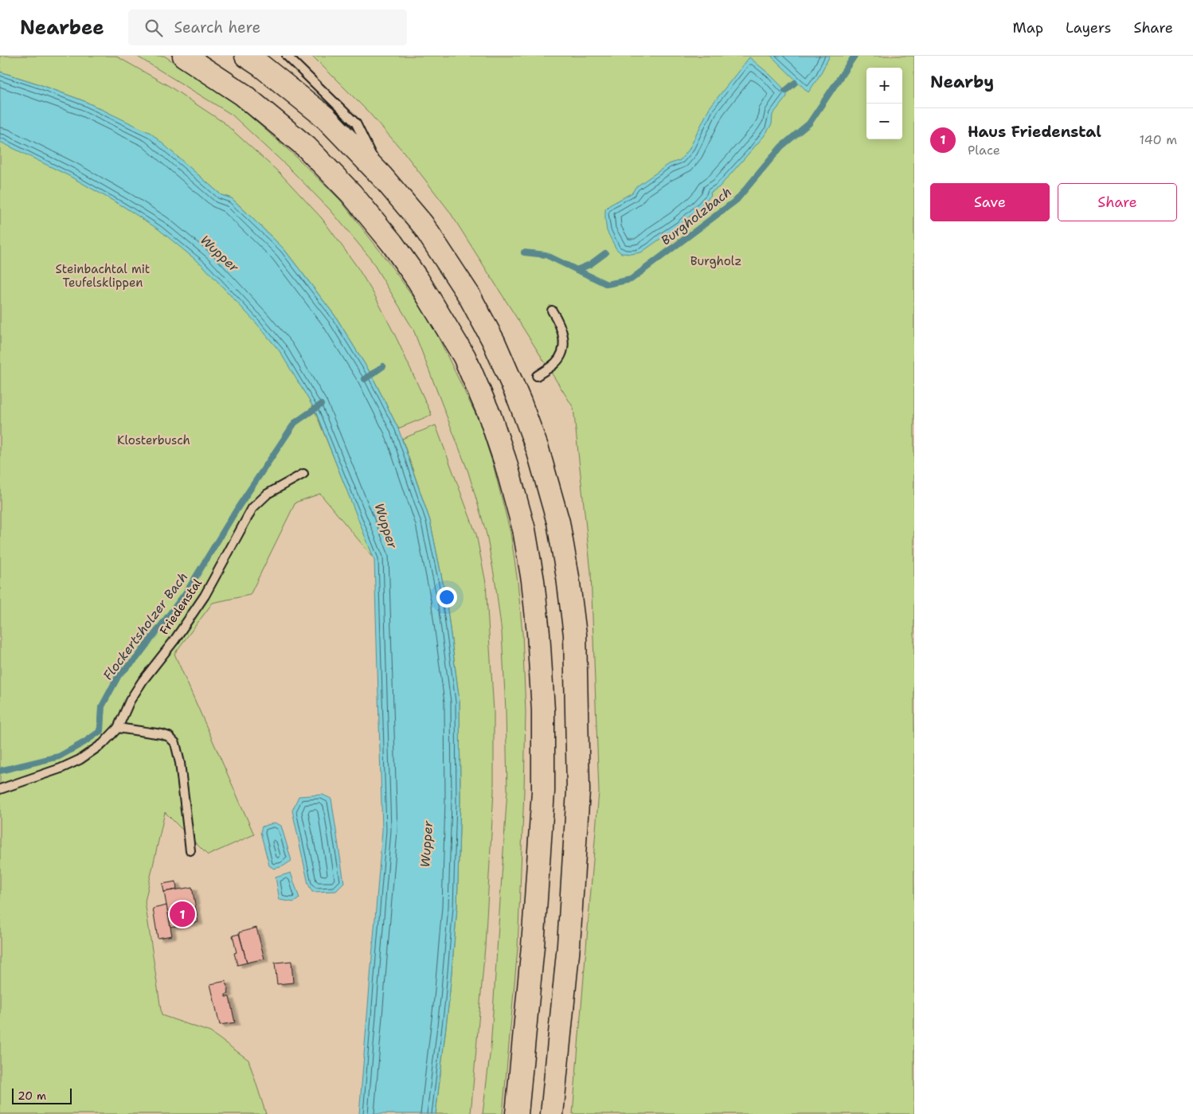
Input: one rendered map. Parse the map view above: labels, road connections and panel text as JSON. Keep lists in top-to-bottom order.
{
  "streets": {
    "lane": ["Friedenstal"]
  },
  "water": ["Burgholzbach", "Wupper", "Flockertsholzer Bach"],
  "parks": ["Burgholz", "Steinbachtal mit Teufelsklippen", "Klosterbusch"],
  "scale_bar": "20 m",
  "page": {
    "header": "Nearbee",
    "search": "Search here",
    "nav": ["Map", "Layers", "Share"],
    "heading": "Nearby",
    "map_buttons": ["+", "−"],
    "list": [
      {
        "mark": "1",
        "name": "Haus Friedenstal",
        "note": "Place",
        "value": "140 m"
      }
    ],
    "buttons": ["Save", "Share"],
    "pins": "1",
    "scale": "20 m"
  }
}
